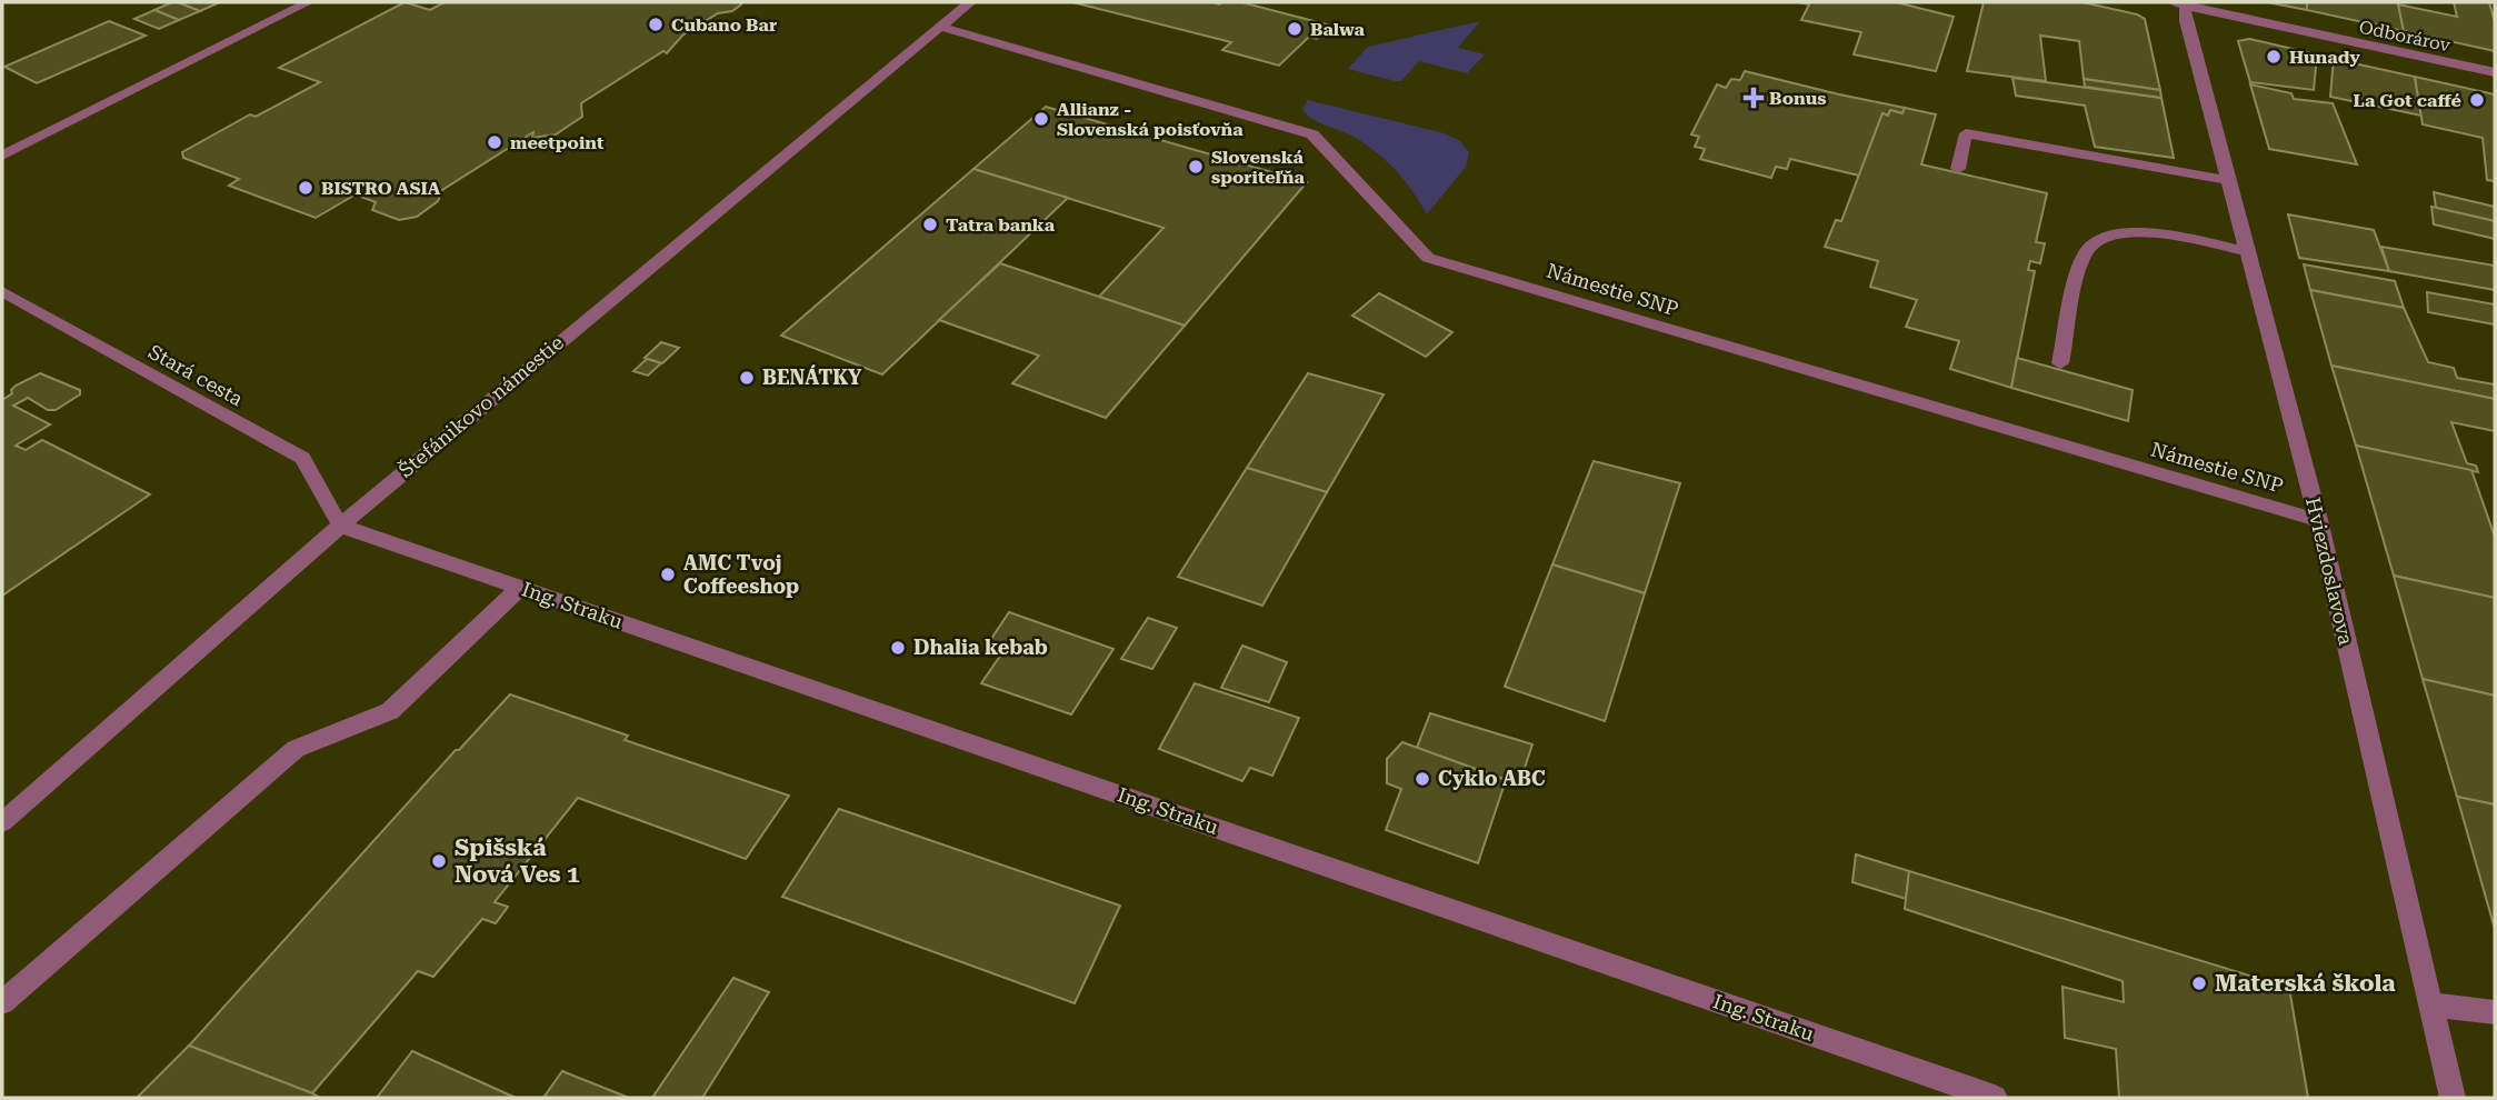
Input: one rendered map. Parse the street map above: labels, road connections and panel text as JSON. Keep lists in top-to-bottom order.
{
  "streets": {
    "street": [
      "Odborárov",
      "Námestie SNP",
      "Stará cesta",
      "Štefánikovo námestie",
      "Hviezdoslavova",
      "Ing. Straku"
    ]
  },
  "crossings": [
    ["Odborárov", "Hviezdoslavova"],
    ["Námestie SNP", "Štefánikovo námestie"],
    ["Námestie SNP", "Hviezdoslavova"],
    ["Stará cesta", "Štefánikovo námestie"],
    ["Stará cesta", "Ing. Straku"],
    ["Štefánikovo námestie", "Ing. Straku"]
  ],
  "places": {
    "other": [
      "Cubano Bar",
      "Balwa",
      "Hunady",
      "La Got caffé",
      "Allianz - Slovenská poisťovňa",
      "meetpoint",
      "Slovenská sporiteľňa",
      "BISTRO ASIA",
      "Tatra banka",
      "BENÁTKY",
      "AMC Tvoj Coffeeshop",
      "Dhalia kebab",
      "Cyklo ABC",
      "Spišská Nová Ves 1",
      "Materská škola"
    ],
    "health": ["Bonus"]
  }
}
